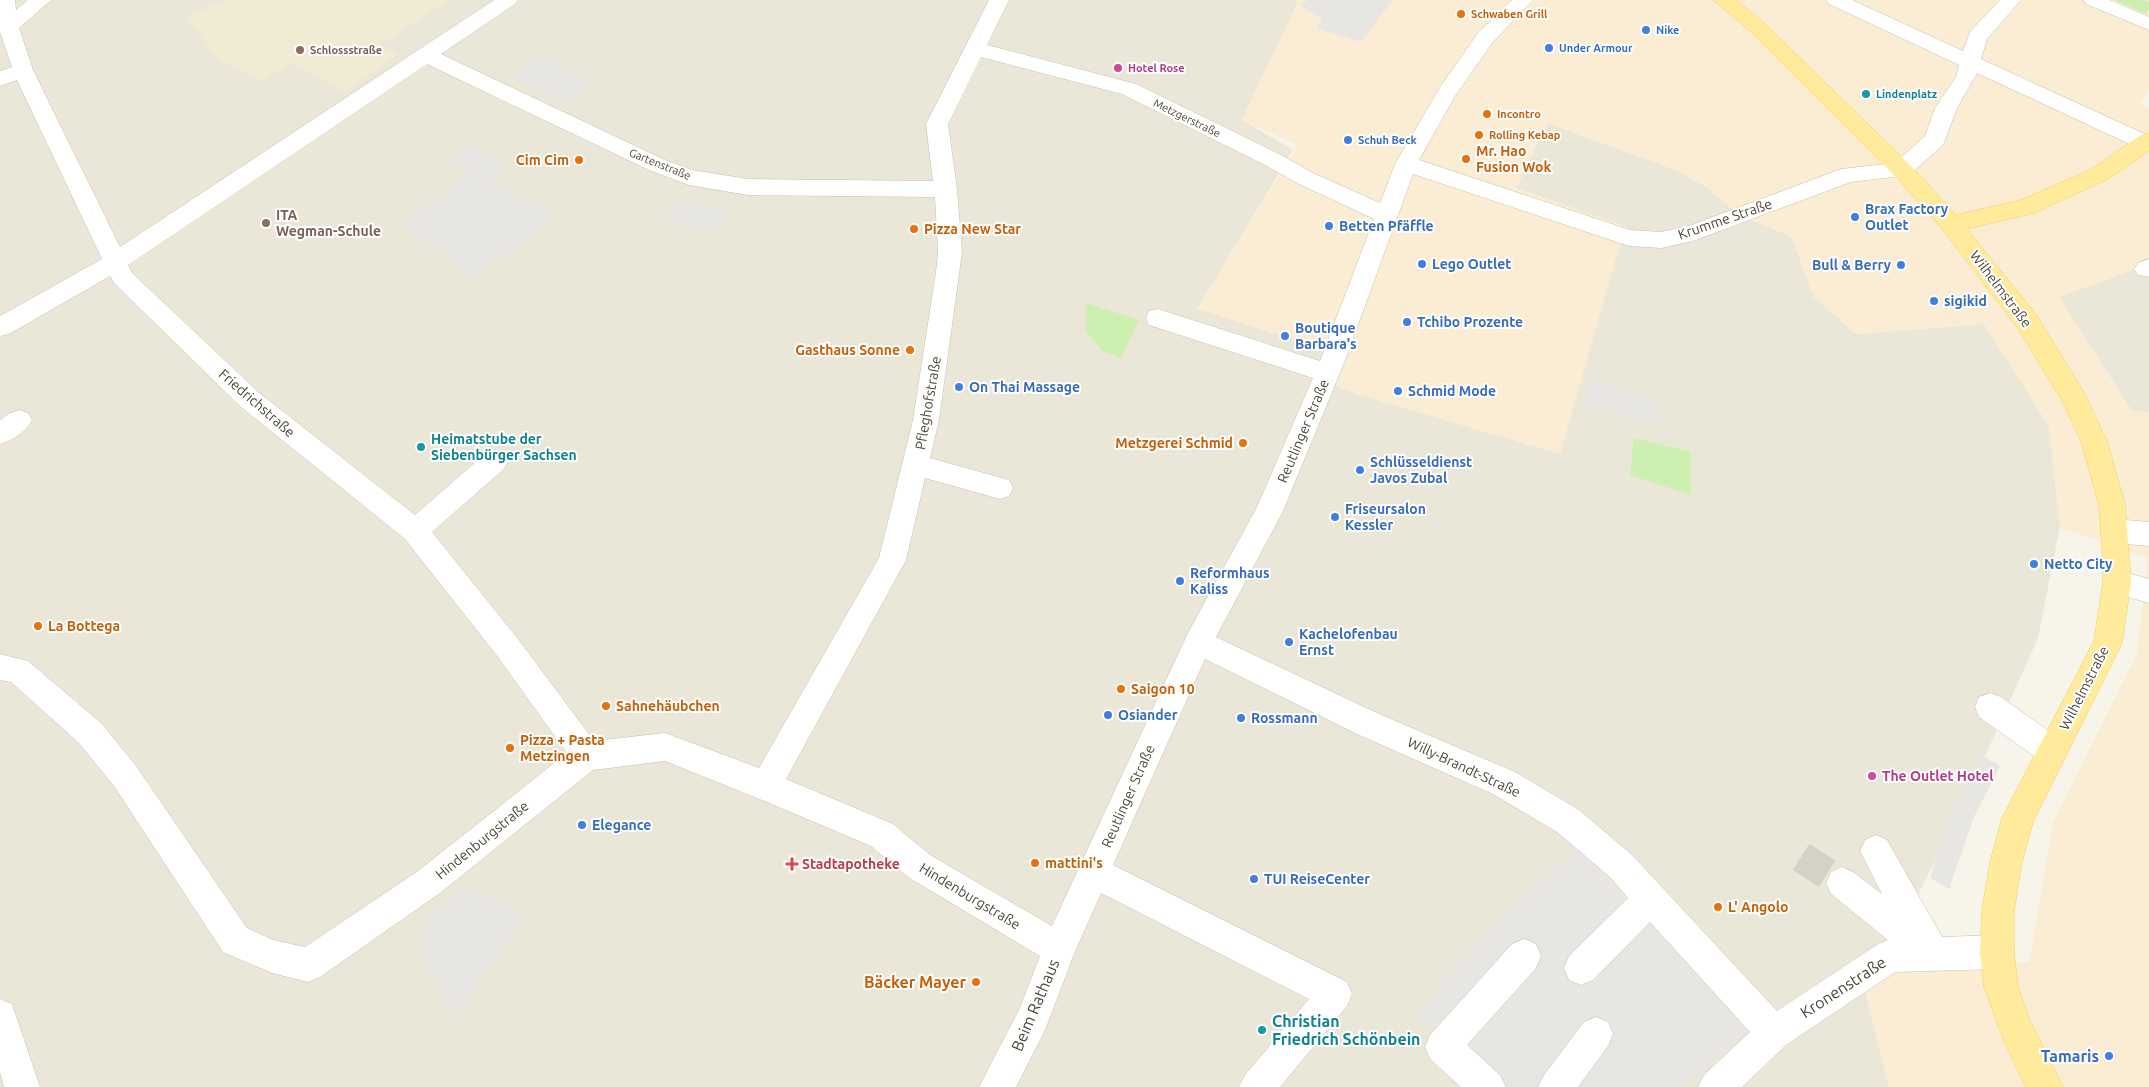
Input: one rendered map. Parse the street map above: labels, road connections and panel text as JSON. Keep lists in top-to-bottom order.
{
  "streets": {
    "main road": ["Wilhelmstraße"],
    "street": [
      "Metzgerstraße",
      "Gartenstraße",
      "Krumme Straße",
      "Friedrichstraße",
      "Pfleghofstraße",
      "Reutlinger Straße",
      "Willy-Brandt-Straße",
      "Hindenburgstraße",
      "Kronenstraße",
      "Beim Rathaus"
    ]
  },
  "crossings": [
    ["Metzgerstraße", "Pfleghofstraße"],
    ["Metzgerstraße", "Reutlinger Straße"],
    ["Gartenstraße", "Pfleghofstraße"],
    ["Krumme Straße", "Wilhelmstraße"],
    ["Krumme Straße", "Reutlinger Straße"],
    ["Wilhelmstraße", "Kronenstraße"],
    ["Friedrichstraße", "Hindenburgstraße"],
    ["Pfleghofstraße", "Hindenburgstraße"],
    ["Reutlinger Straße", "Willy-Brandt-Straße"],
    ["Reutlinger Straße", "Hindenburgstraße"],
    ["Reutlinger Straße", "Beim Rathaus"],
    ["Willy-Brandt-Straße", "Kronenstraße"],
    ["Hindenburgstraße", "Beim Rathaus"]
  ],
  "places": {
    "other": [
      "Schwaben Grill",
      "Nike",
      "Under Armour",
      "Schlossstraße",
      "Hotel Rose",
      "Lindenplatz",
      "Incontro",
      "Rolling Kebap",
      "Schuh Beck",
      "Mr. Hao Fusion Wok",
      "Cim Cim",
      "Brax Factory Outlet",
      "ITA Wegman-Schule",
      "Betten Pfäffle",
      "Pizza New Star",
      "Lego Outlet",
      "Bull & Berry",
      "sigikid",
      "Tchibo Prozente",
      "Boutique Barbara's",
      "Gasthaus Sonne",
      "On Thai Massage",
      "Schmid Mode",
      "Metzgerei Schmid",
      "Heimatstube der Siebenbürger Sachsen",
      "Schlüsseldienst Javos Zubal",
      "Friseursalon Kessler",
      "Netto City",
      "Reformhaus Kaliss",
      "La Bottega",
      "Kachelofenbau Ernst",
      "Saigon 10",
      "Sahnehäubchen",
      "Osiander",
      "Rossmann",
      "Pizza + Pasta Metzingen",
      "The Outlet Hotel",
      "Elegance",
      "mattini's",
      "TUI ReiseCenter",
      "L' Angolo",
      "Bäcker Mayer",
      "Christian Friedrich Schönbein",
      "Tamaris"
    ],
    "health": ["Stadtapotheke"]
  }
}
